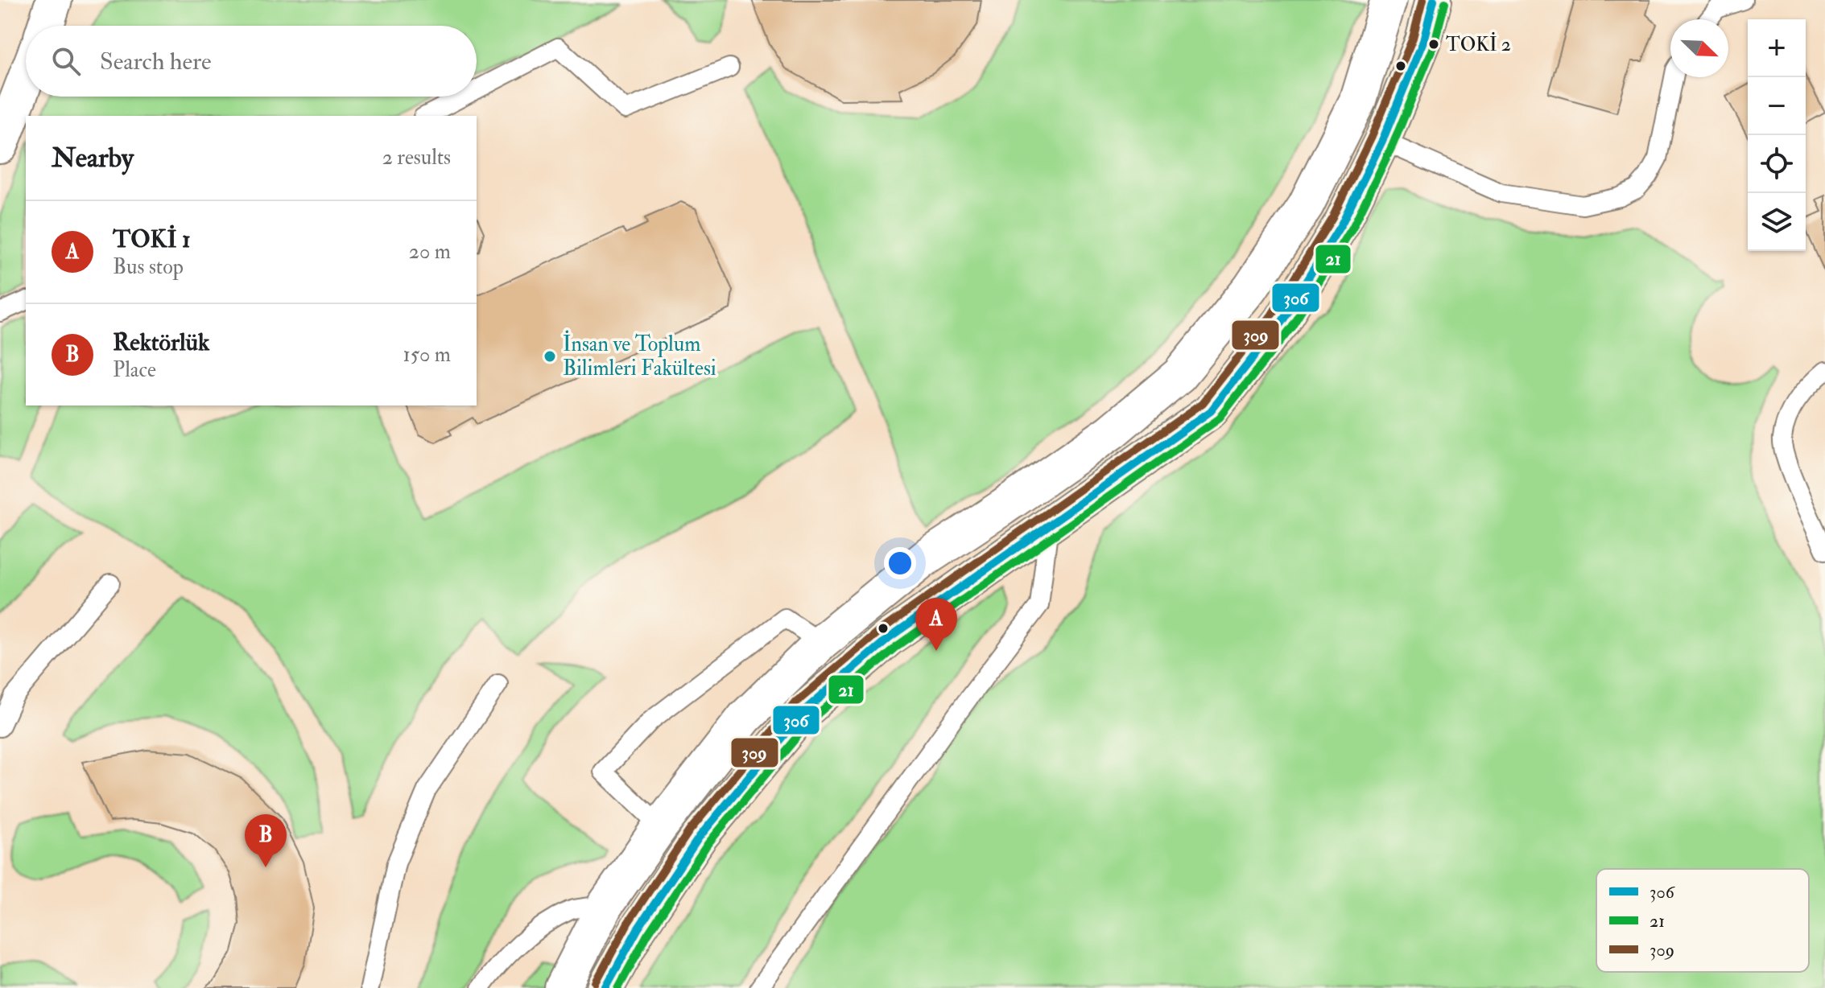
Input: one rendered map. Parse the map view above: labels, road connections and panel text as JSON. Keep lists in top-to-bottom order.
{
  "places": ["TOKİ 2", "İnsan ve Toplum Bilimleri Fakültesi"],
  "lines": ["transit line 306", "transit line 309", "transit line 21"],
  "legend": ["306", "21", "309"],
  "north": "bottom right",
  "page": {
    "map_buttons": ["+", "−"],
    "search": "Search here",
    "heading": ["Nearby", "2 results"],
    "list": [
      {
        "mark": "A",
        "name": "TOKİ 1",
        "note": "Bus stop",
        "value": "20 m"
      },
      {
        "mark": "B",
        "name": "Rektörlük",
        "note": "Place",
        "value": "150 m"
      }
    ],
    "pins": ["A", "B"]
  }
}
